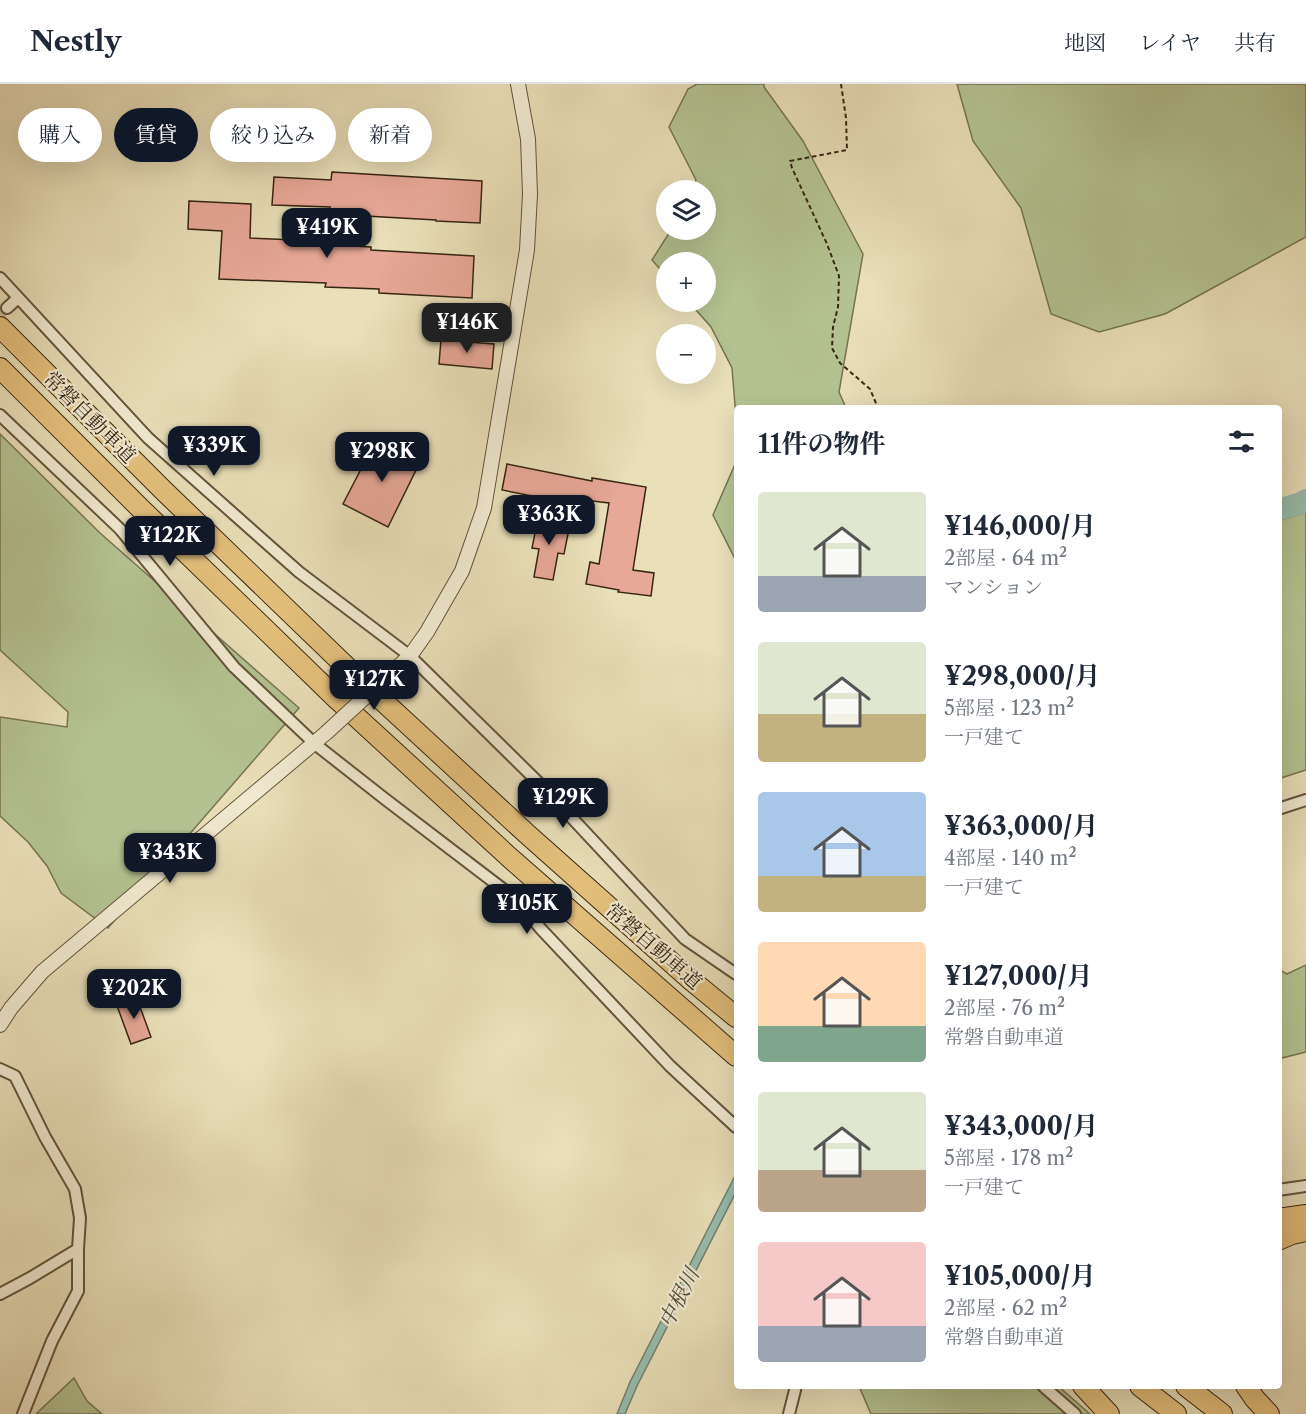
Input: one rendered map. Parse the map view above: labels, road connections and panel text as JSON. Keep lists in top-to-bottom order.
{
  "streets": {
    "highway": ["常磐自動車道"]
  },
  "water": ["中根川"],
  "page": {
    "header": "Nestly",
    "nav": ["地図", "レイヤ", "共有"],
    "chip": [
      "購入",
      "賃貸",
      "絞り込み",
      "新着"
    ],
    "map_buttons": ["+", "−"],
    "price": [
      "¥419K",
      "¥146K",
      "¥339K",
      "¥298K",
      "¥363K",
      "¥122K",
      "¥127K",
      "¥129K",
      "¥343K",
      "¥105K",
      "¥202K"
    ],
    "heading": "11件の物件",
    "list": [
      {
        "name": "¥146,000/月",
        "note": "2部屋 · 64 m² · マンション"
      },
      {
        "name": "¥298,000/月",
        "note": "5部屋 · 123 m² · 一戸建て"
      },
      {
        "name": "¥363,000/月",
        "note": "4部屋 · 140 m² · 一戸建て"
      },
      {
        "name": "¥127,000/月",
        "note": "2部屋 · 76 m² · 常磐自動車道"
      },
      {
        "name": "¥343,000/月",
        "note": "5部屋 · 178 m² · 一戸建て"
      },
      {
        "name": "¥105,000/月",
        "note": "2部屋 · 62 m² · 常磐自動車道"
      }
    ]
  }
}
